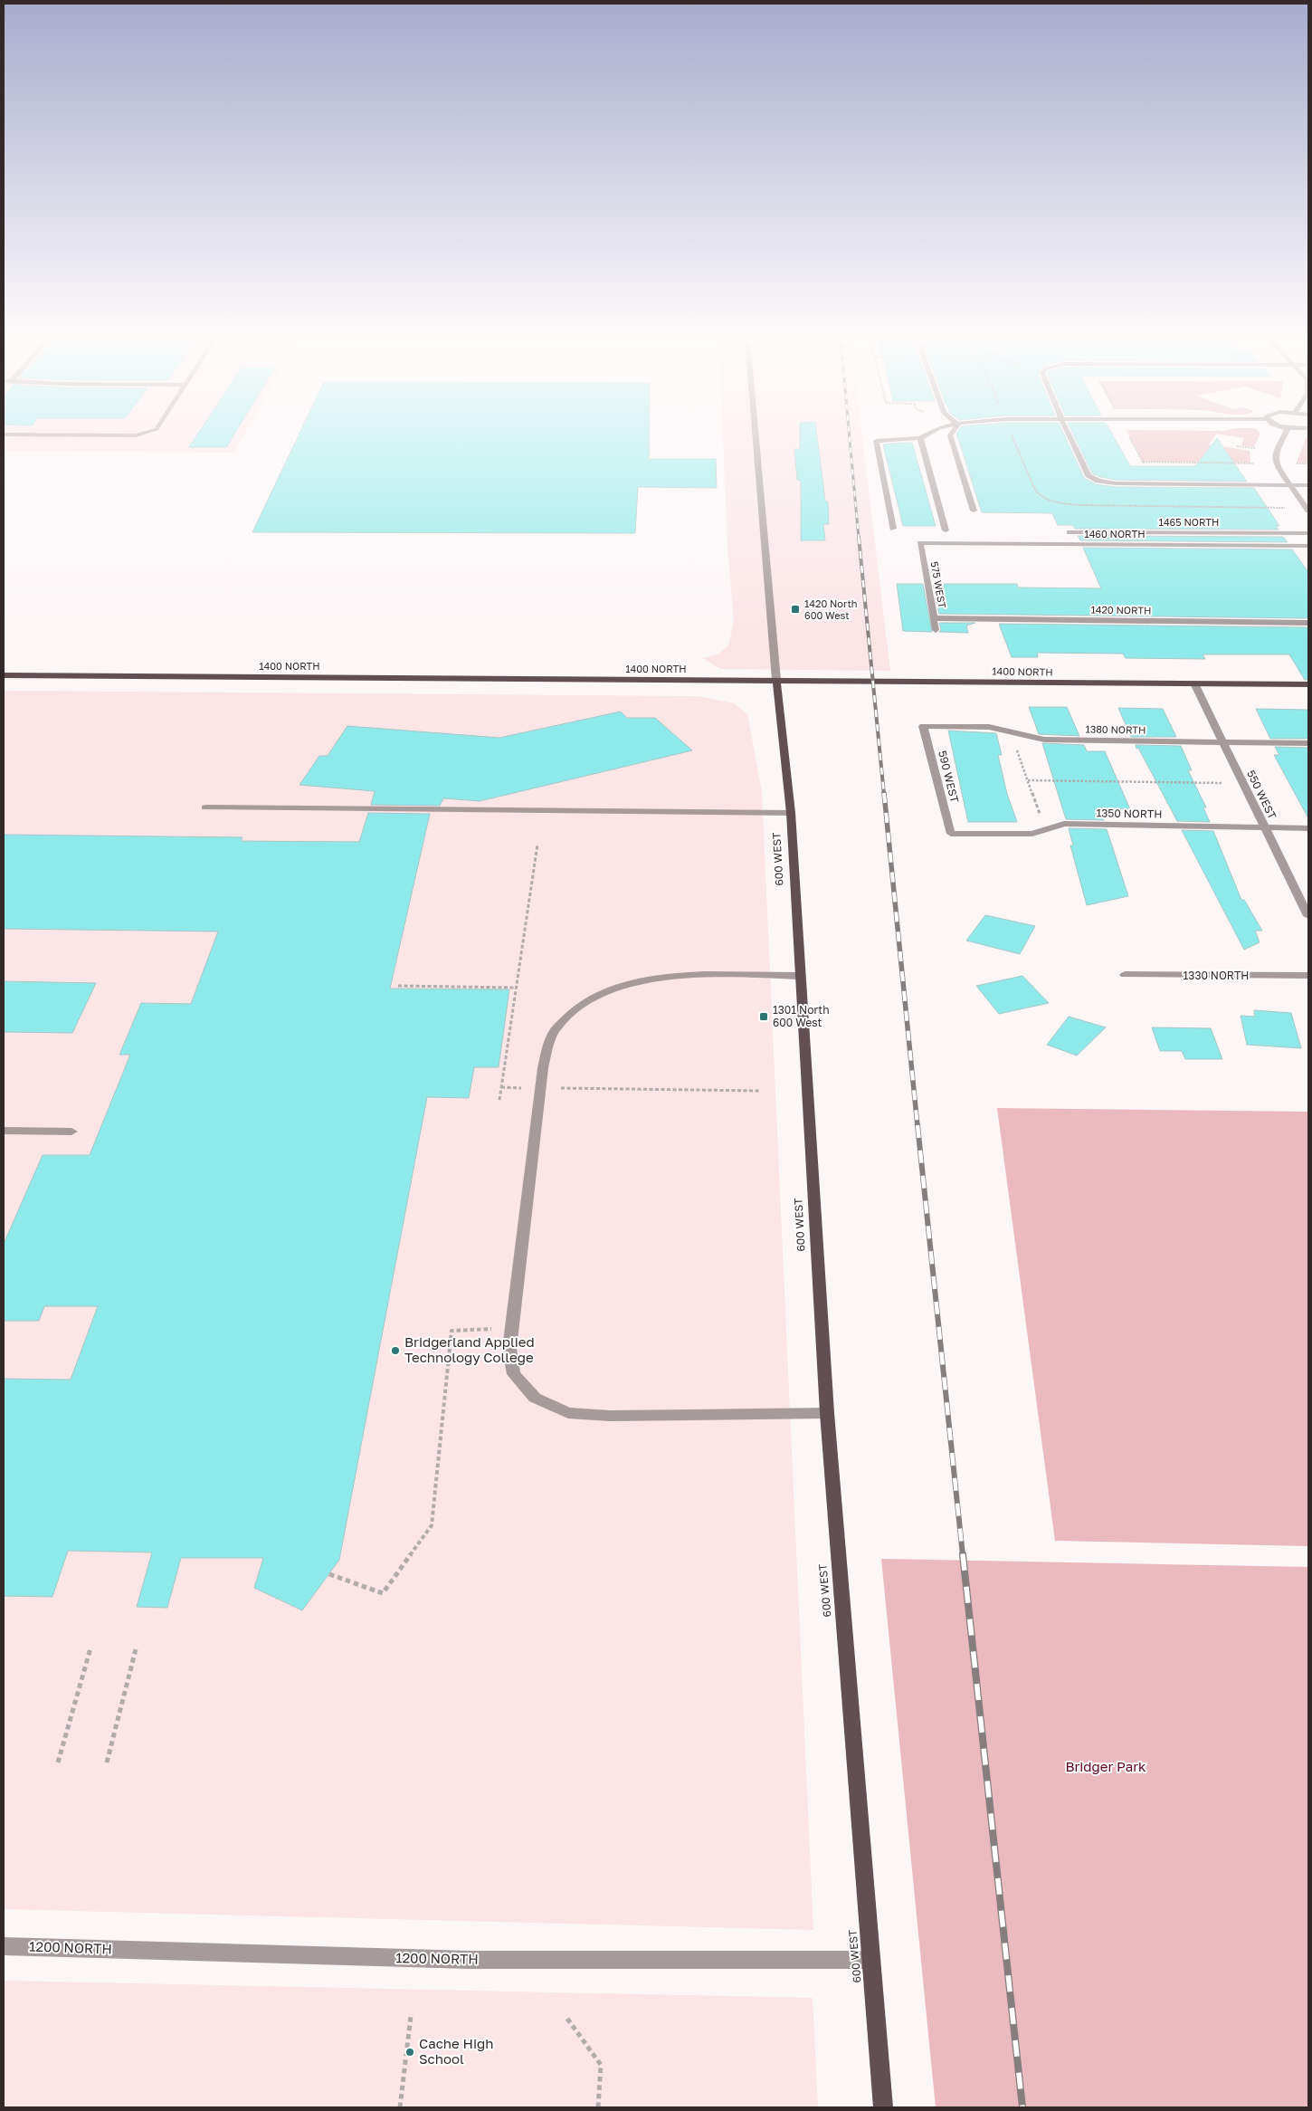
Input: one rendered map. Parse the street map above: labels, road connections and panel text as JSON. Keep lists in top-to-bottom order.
{
  "streets": {
    "main road": ["1400 NORTH", "600 WEST"],
    "street": [
      "1465 NORTH",
      "1460 NORTH",
      "575 WEST",
      "1420 NORTH",
      "1380 NORTH",
      "590 WEST",
      "550 WEST",
      "1350 NORTH",
      "1330 NORTH",
      "1200 NORTH"
    ]
  },
  "crossings": [
    ["1460 NORTH", "575 WEST"],
    ["575 WEST", "1420 NORTH"],
    ["1400 NORTH", "550 WEST"],
    ["1400 NORTH", "600 WEST"],
    ["1380 NORTH", "590 WEST"],
    ["1380 NORTH", "550 WEST"],
    ["590 WEST", "1350 NORTH"],
    ["550 WEST", "1350 NORTH"],
    ["600 WEST", "1200 NORTH"]
  ],
  "parks": ["Bridger Park"],
  "places": {
    "transit": ["1420 North 600 West", "1301 North 600 West"],
    "other": ["Bridgerland Applied Technology College", "Cache High School"]
  }
}
